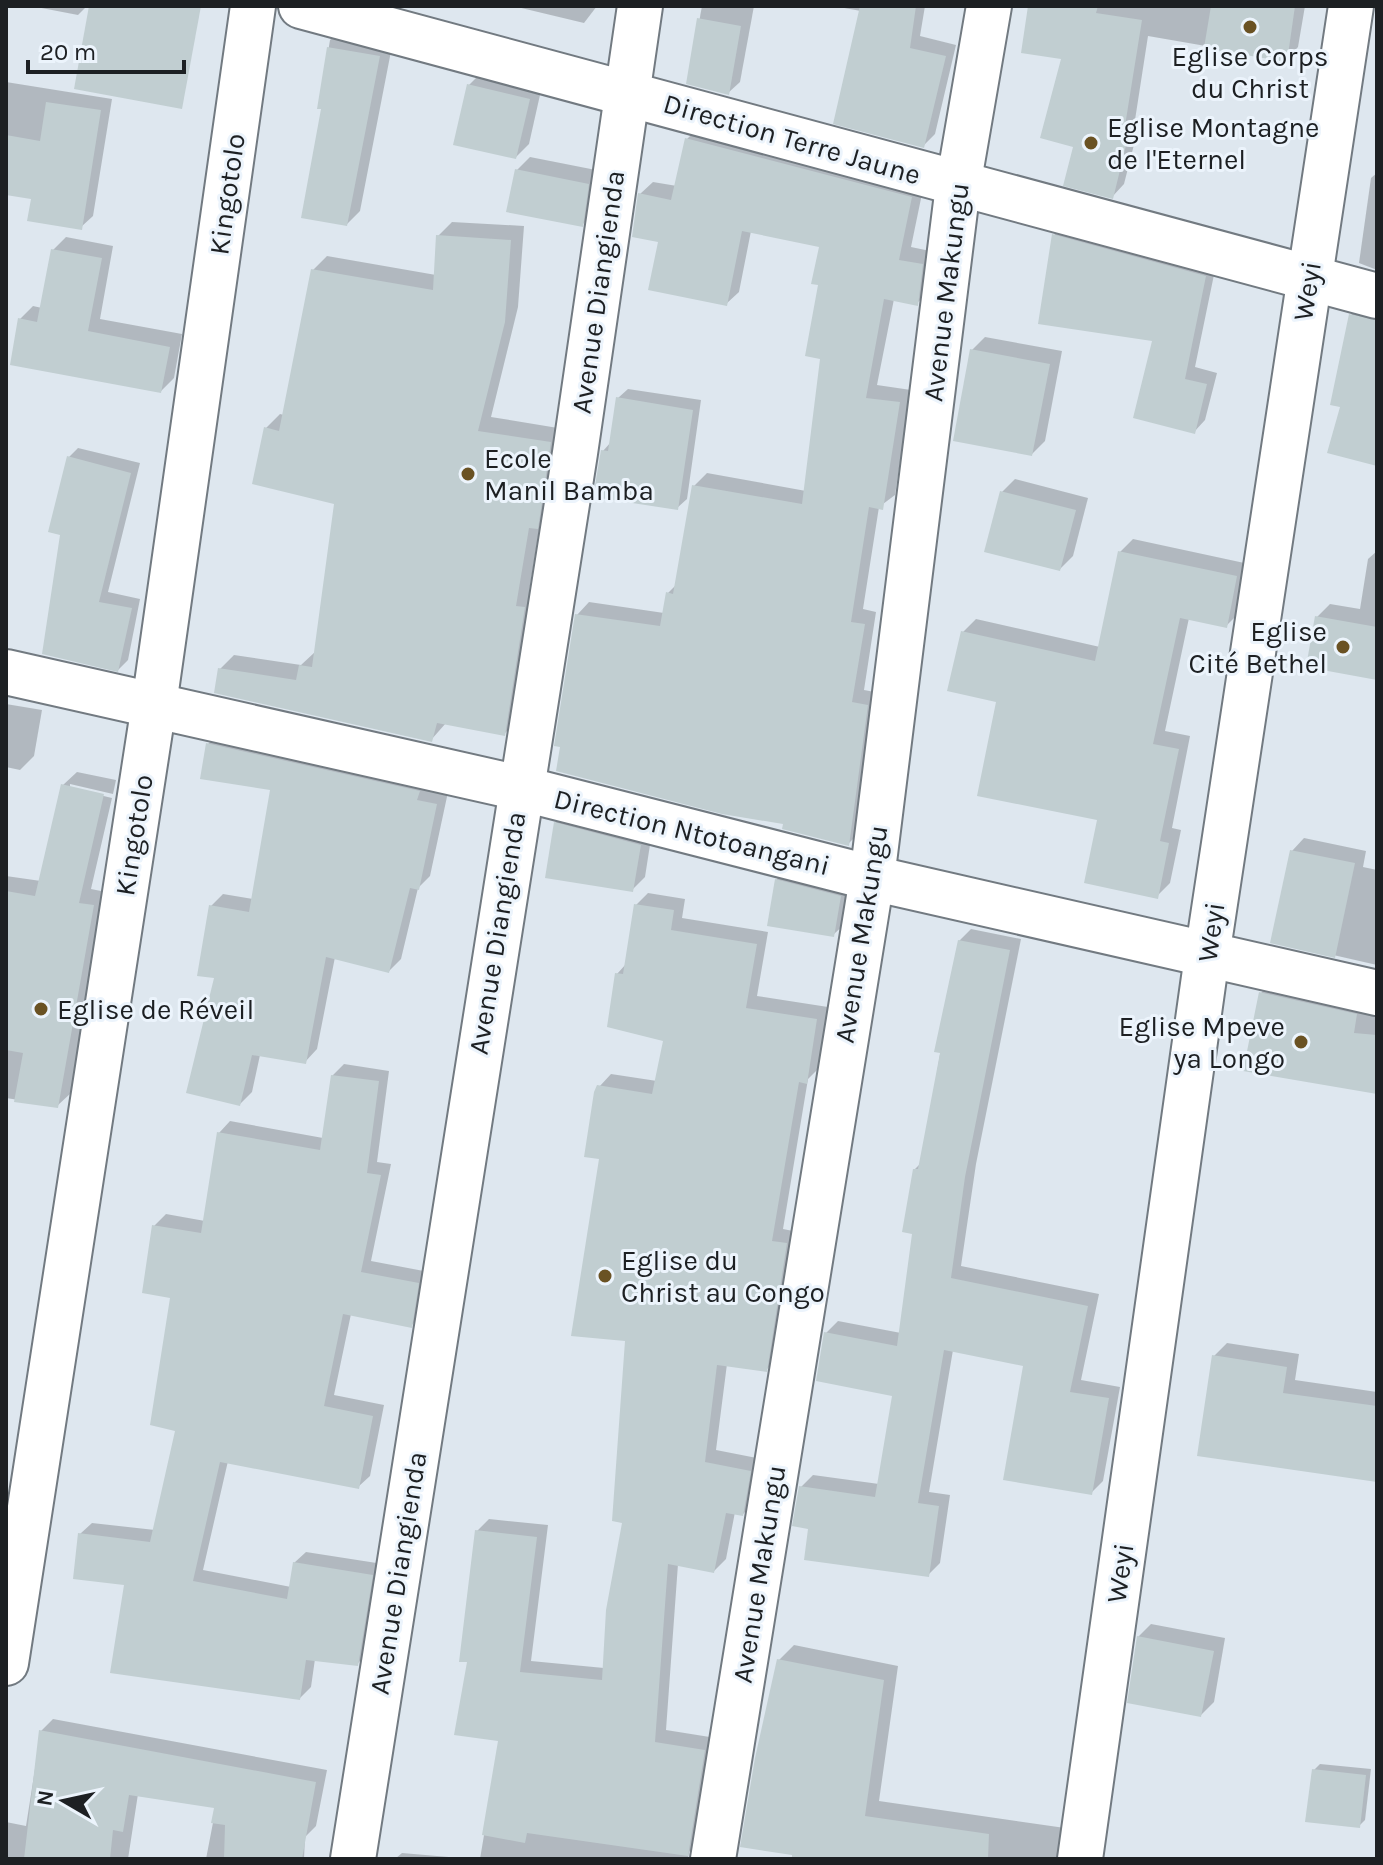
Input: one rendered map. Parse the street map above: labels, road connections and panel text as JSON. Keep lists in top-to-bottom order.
{
  "streets": {
    "street": [
      "Direction Terre Jaune",
      "Kingotolo",
      "Weyi",
      "Avenue Diangienda",
      "Avenue Makungu",
      "Direction Ntotoangani"
    ]
  },
  "crossings": [
    ["Direction Terre Jaune", "Weyi"],
    ["Direction Terre Jaune", "Avenue Diangienda"],
    ["Direction Terre Jaune", "Avenue Makungu"],
    ["Kingotolo", "Direction Ntotoangani"],
    ["Weyi", "Direction Ntotoangani"],
    ["Avenue Diangienda", "Direction Ntotoangani"],
    ["Avenue Makungu", "Direction Ntotoangani"]
  ],
  "places": [
    "Eglise Corps du Christ",
    "Eglise Montagne de l'Eternel",
    "Ecole Manil Bamba",
    "Eglise Cité Bethel",
    "Eglise de Réveil",
    "Eglise Mpeve ya Longo",
    "Eglise du Christ au Congo"
  ],
  "scale_bar": "20 m",
  "north": "left"
}
